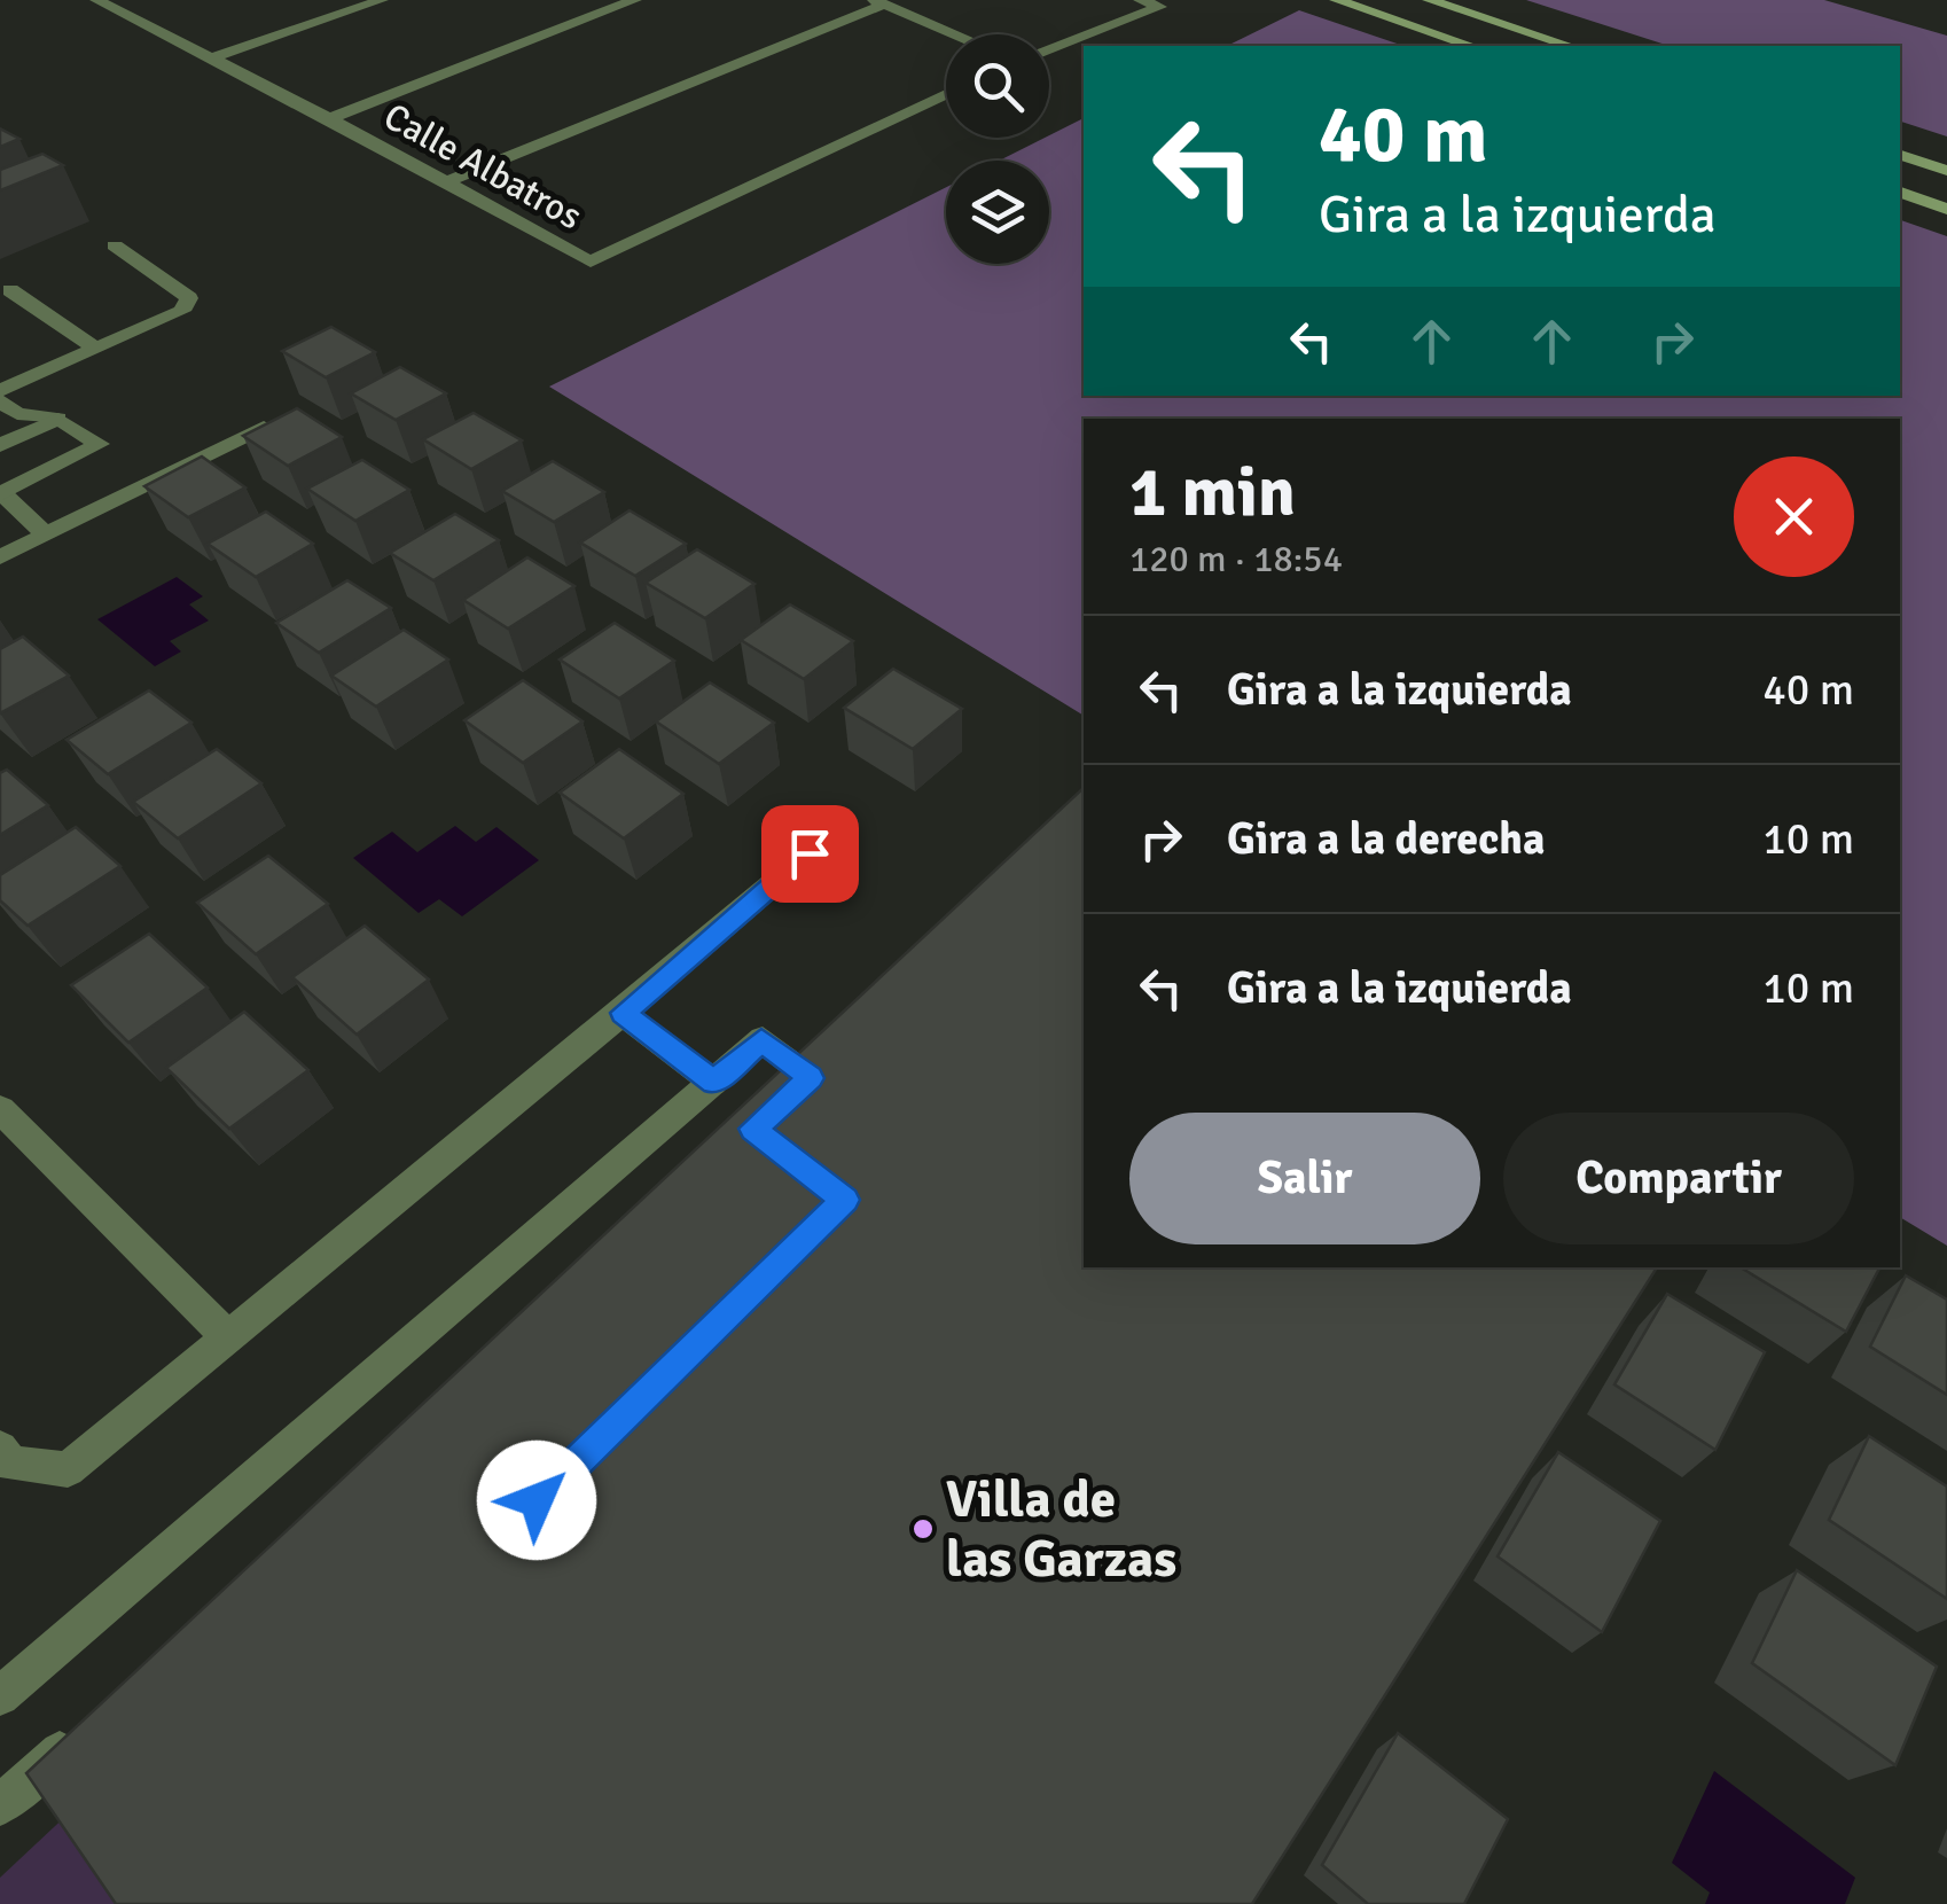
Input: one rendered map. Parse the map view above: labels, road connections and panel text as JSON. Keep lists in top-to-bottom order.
{
  "streets": {
    "street": ["Calle Albatros"]
  },
  "places": ["Villa de las Garzas"],
  "page": {
    "turn": ["40 m", "Gira a la izquierda"],
    "heading": ["1 min", "120 m · 18:54"],
    "list": [
      {
        "name": "Gira a la izquierda",
        "value": "40 m"
      },
      {
        "name": "Gira a la derecha",
        "value": "10 m"
      },
      {
        "name": "Gira a la izquierda",
        "value": "10 m"
      }
    ],
    "buttons": ["Salir", "Compartir"]
  }
}
